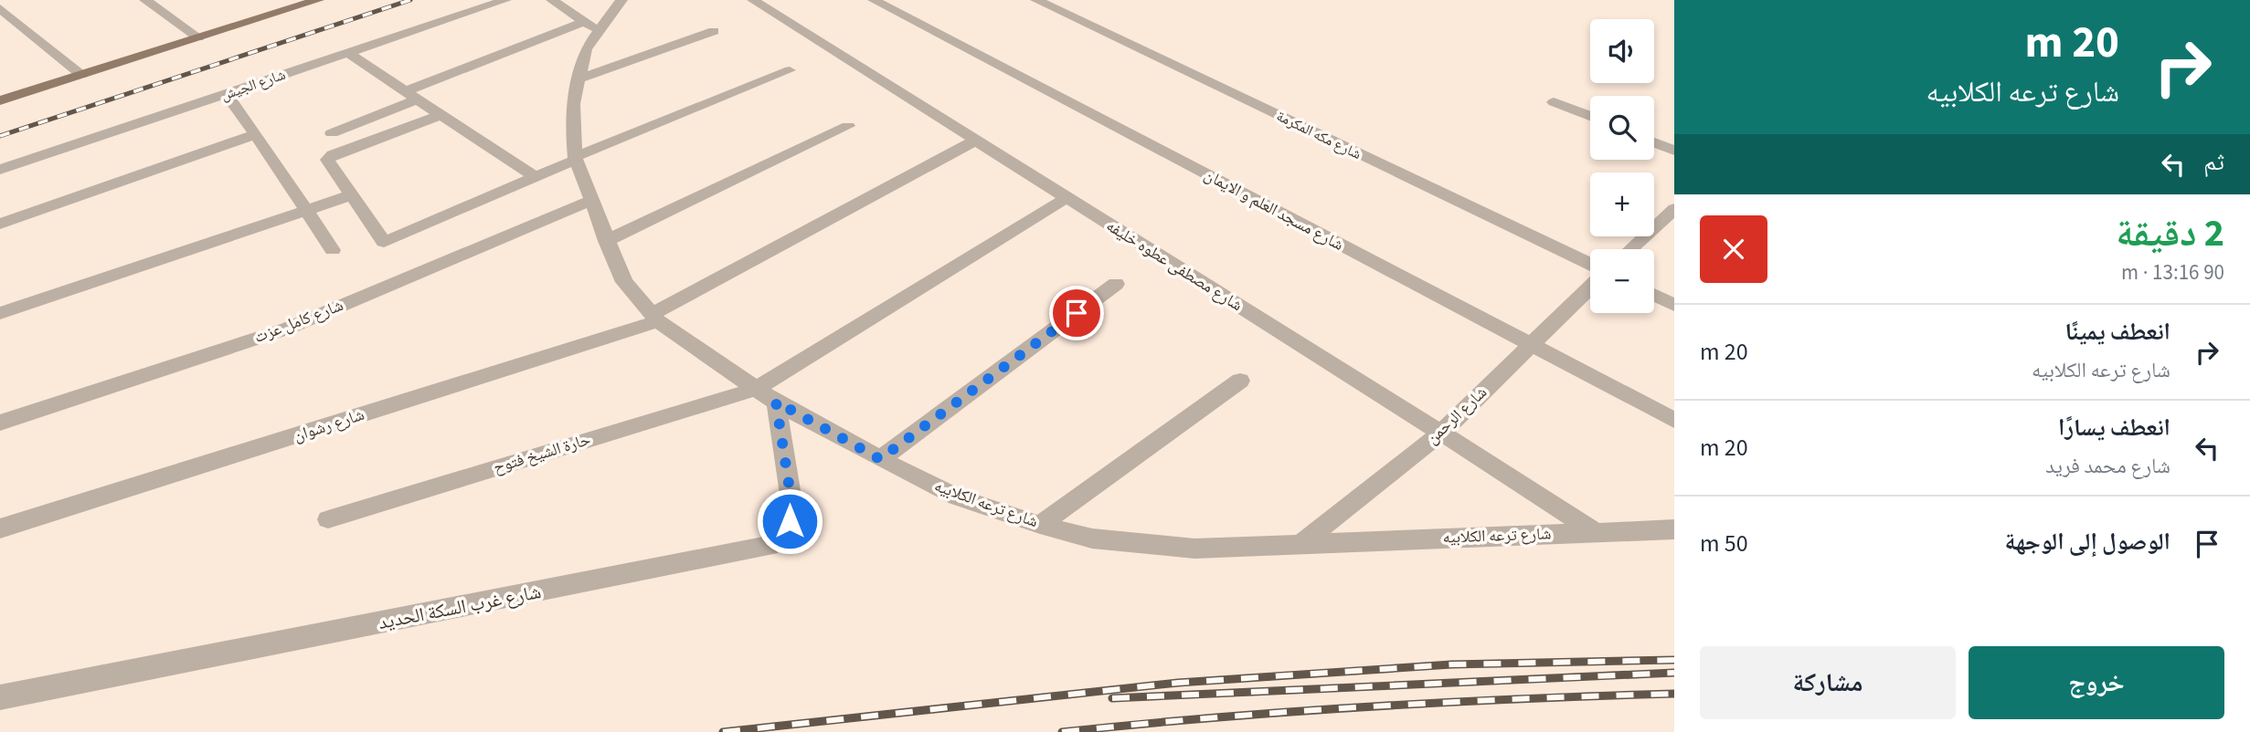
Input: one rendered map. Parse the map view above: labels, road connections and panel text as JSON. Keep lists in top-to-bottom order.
{
  "streets": {
    "street": [
      "شارع الجيش",
      "شارع مكه المكرمة",
      "شارع مسجد العلم و الايمان",
      "شارع مصطفى عطوه خليفه",
      "شارع كامل عزت",
      "شارع الرحمن",
      "شارع رشوان",
      "حارة الشيخ فتوح",
      "شارع ترعه الكلابيه",
      "شارع غرب السكة الحديد"
    ]
  },
  "crossings": [
    ["شارع مسجد العلم و الايمان", "شارع الرحمن"],
    ["شارع مصطفى عطوه خليفه", "شارع الرحمن"],
    ["شارع مصطفى عطوه خليفه", "شارع رشوان"],
    ["شارع مصطفى عطوه خليفه", "حارة الشيخ فتوح"],
    ["شارع مصطفى عطوه خليفه", "شارع ترعه الكلابيه"],
    ["شارع كامل عزت", "شارع ترعه الكلابيه"],
    ["شارع الرحمن", "شارع ترعه الكلابيه"],
    ["شارع رشوان", "شارع ترعه الكلابيه"],
    ["حارة الشيخ فتوح", "شارع ترعه الكلابيه"],
    ["شارع ترعه الكلابيه", "شارع غرب السكة الحديد"]
  ],
  "page": {
    "turn": ["20 m", "شارع ترعه الكلابيه"],
    "map_buttons": ["+", "−"],
    "then": "ثم",
    "heading": ["2 دقيقة", "90 m · 13:16"],
    "list": [
      {
        "name": "انعطف يمينًا",
        "note": "شارع ترعه الكلابيه",
        "value": "20 m"
      },
      {
        "name": "انعطف يسارًا",
        "note": "شارع محمد فريد",
        "value": "20 m"
      },
      {
        "name": "الوصول إلى الوجهة",
        "value": "50 m"
      }
    ],
    "buttons": ["خروج", "مشاركة"]
  }
}
